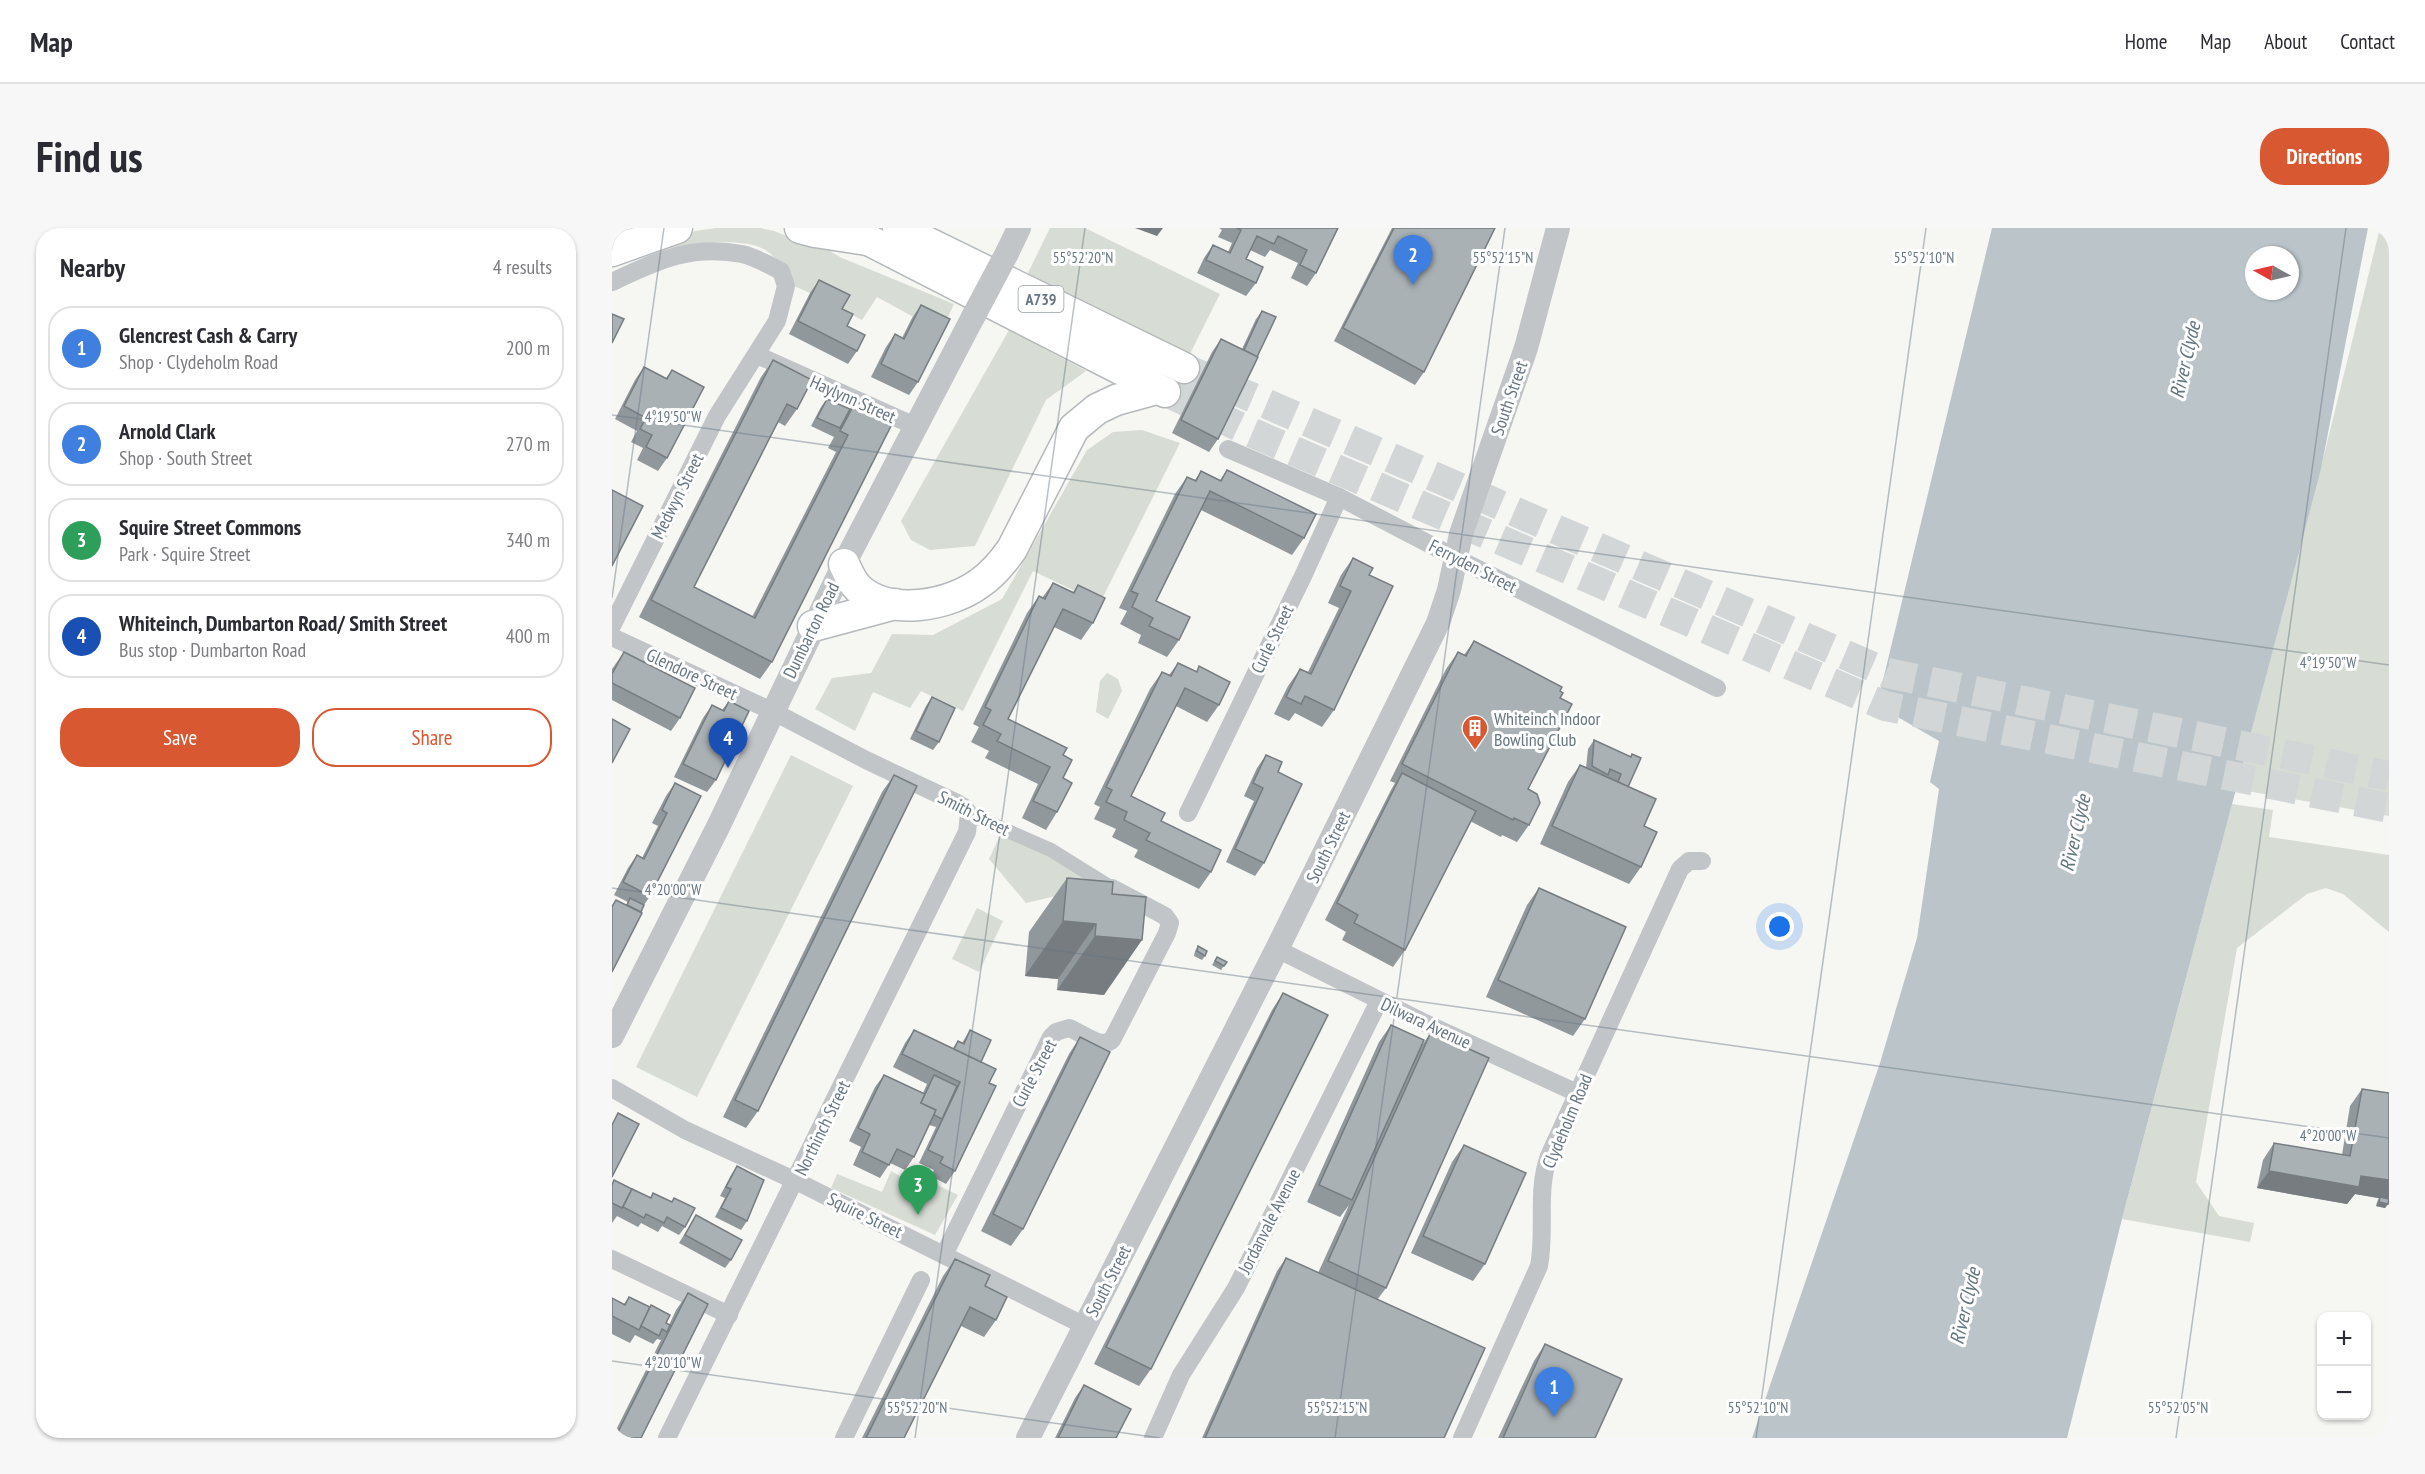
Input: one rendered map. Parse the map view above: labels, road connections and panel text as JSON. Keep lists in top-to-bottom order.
{
  "streets": {
    "main road": ["A739"],
    "street": [
      "South Street",
      "Haylynn Street",
      "Medwyn Street",
      "Ferryden Street",
      "Dumbarton Road",
      "Curle Street",
      "Glendore Street",
      "Smith Street",
      "Dilwara Avenue",
      "Clydeholm Road",
      "Northinch Street",
      "Squire Street",
      "Jordanvale Avenue"
    ]
  },
  "crossings": [
    ["South Street", "Ferryden Street"],
    ["South Street", "Dilwara Avenue"],
    ["South Street", "Squire Street"],
    ["Haylynn Street", "Medwyn Street"],
    ["Haylynn Street", "Dumbarton Road"],
    ["Ferryden Street", "Curle Street"],
    ["Dumbarton Road", "Glendore Street"],
    ["Dumbarton Road", "Smith Street"],
    ["Curle Street", "Smith Street"],
    ["Curle Street", "Squire Street"],
    ["Glendore Street", "Smith Street"],
    ["Smith Street", "Northinch Street"],
    ["Dilwara Avenue", "Clydeholm Road"],
    ["Dilwara Avenue", "Jordanvale Avenue"],
    ["Northinch Street", "Squire Street"]
  ],
  "water": ["River Clyde"],
  "places": {
    "building": ["Whiteinch Indoor Bowling Club"]
  },
  "north": "left",
  "page": {
    "header": "Map",
    "nav": [
      "Home",
      "Map",
      "About",
      "Contact"
    ],
    "buttons": [
      "Directions",
      ["Save", "Share"]
    ],
    "title": "Find us",
    "heading": ["Nearby", "4 results"],
    "pins": [
      "2",
      "4",
      "3",
      "1"
    ],
    "list": [
      {
        "mark": "1",
        "name": "Glencrest Cash & Carry",
        "note": "Shop · Clydeholm Road",
        "value": "200 m"
      },
      {
        "mark": "2",
        "name": "Arnold Clark",
        "note": "Shop · South Street",
        "value": "270 m"
      },
      {
        "mark": "3",
        "name": "Squire Street Commons",
        "note": "Park · Squire Street",
        "value": "340 m"
      },
      {
        "mark": "4",
        "name": "Whiteinch, Dumbarton Road/ Smith Street",
        "note": "Bus stop · Dumbarton Road",
        "value": "400 m"
      }
    ],
    "map_buttons": ["+", "−"]
  },
  "coordinates": [
    "55°52'20\"N",
    "55°52'15\"N",
    "55°52'10\"N",
    "4°19'50\"W",
    "4°20'00\"W",
    "4°20'10\"W",
    "55°52'05\"N"
  ]
}
